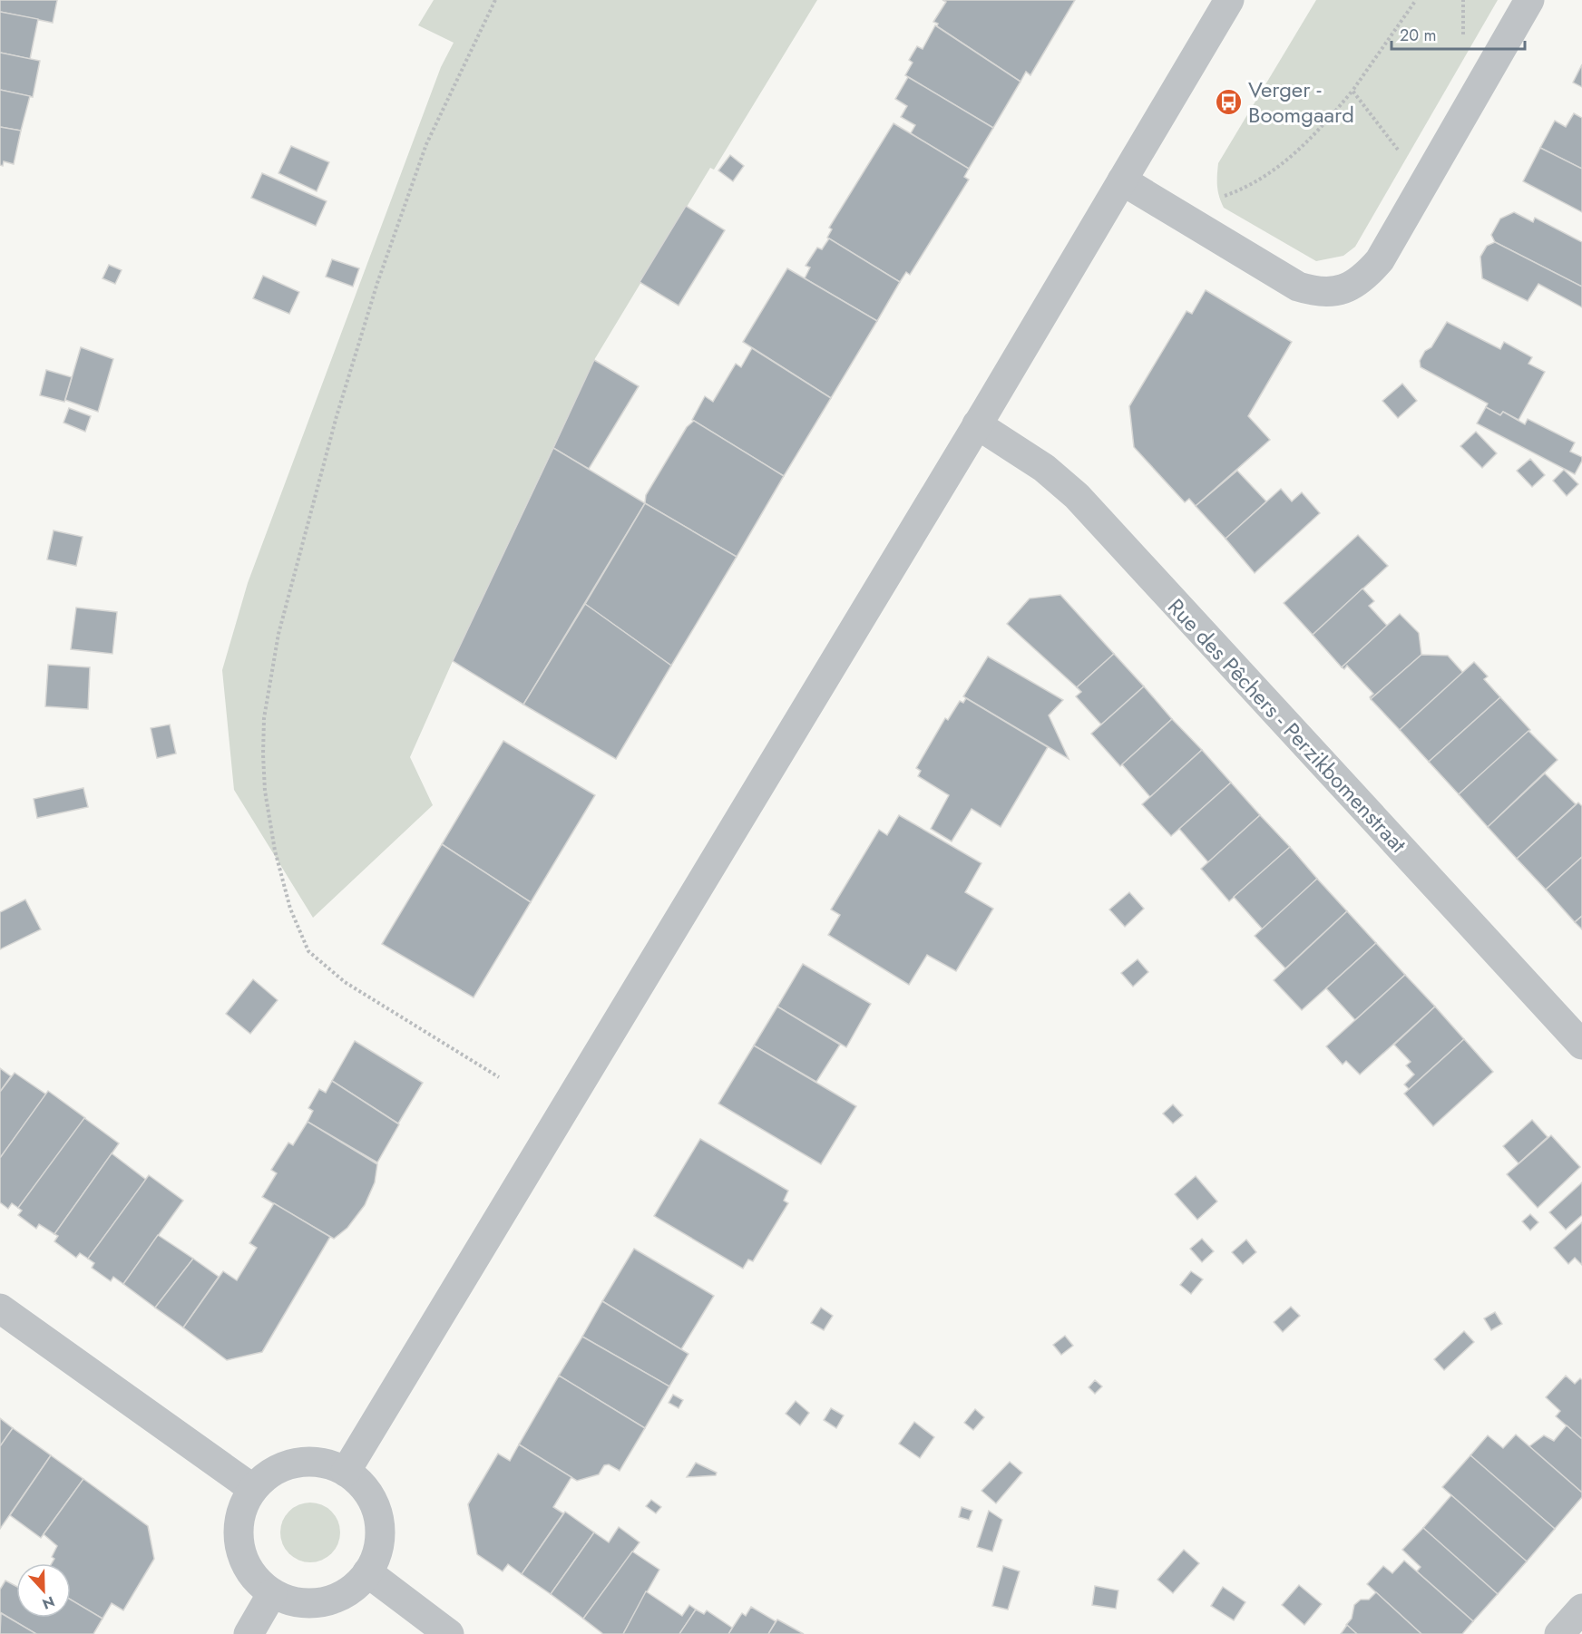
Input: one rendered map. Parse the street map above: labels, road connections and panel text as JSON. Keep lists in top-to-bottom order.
{
  "streets": {
    "street": ["Rue des Pêchers - Perzikbomenstraat"]
  },
  "places": {
    "bus stop": ["Verger - Boomgaard"]
  },
  "scale_bar": "20 m",
  "north": "bottom"
}
